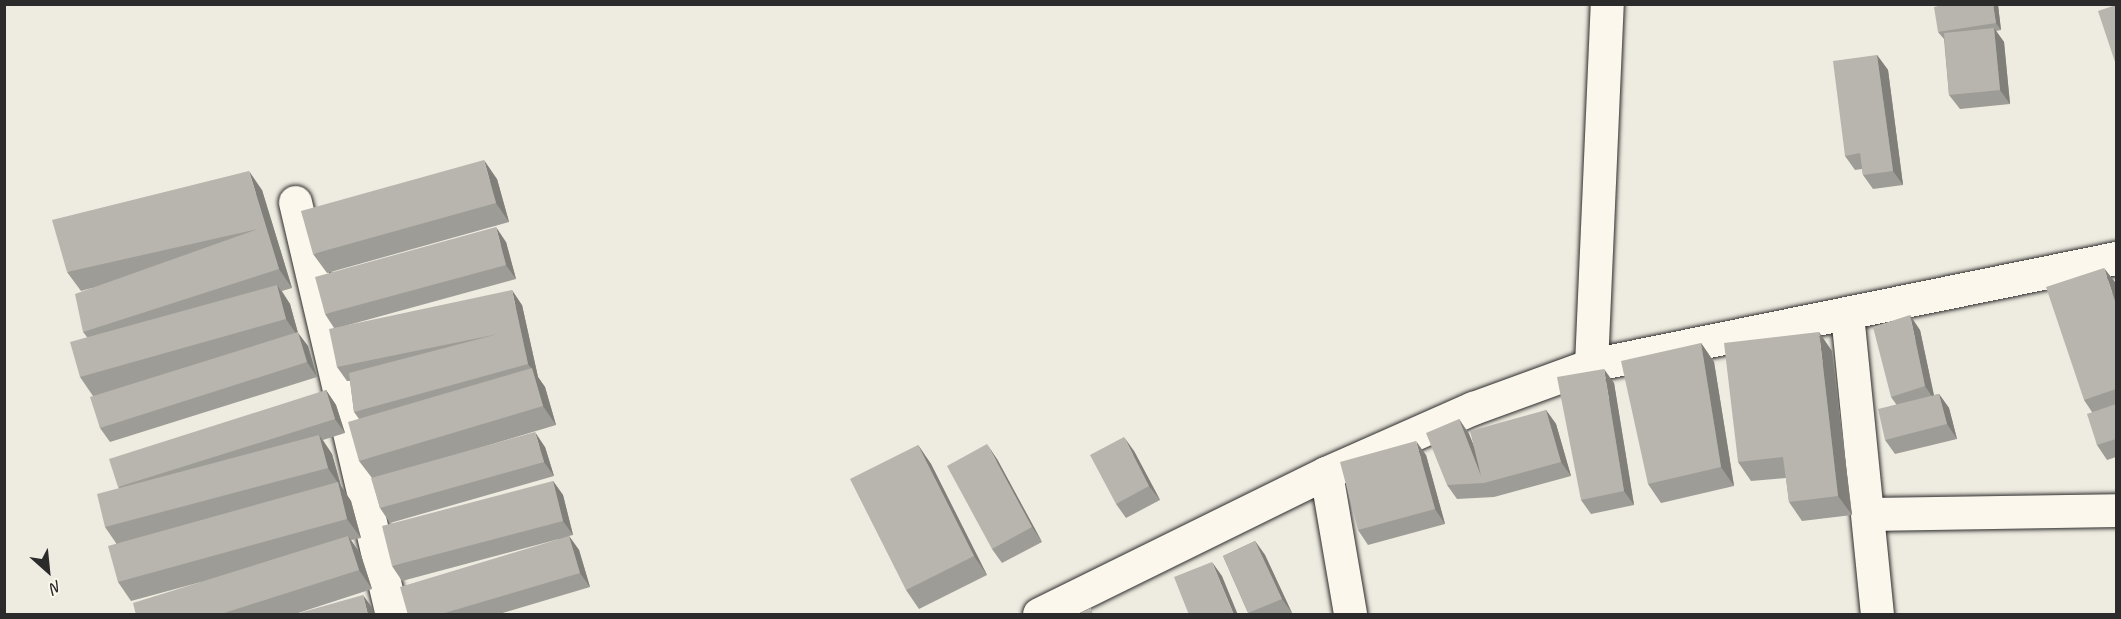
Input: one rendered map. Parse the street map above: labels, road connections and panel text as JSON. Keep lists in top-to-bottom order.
{
  "north": "bottom right"
}
